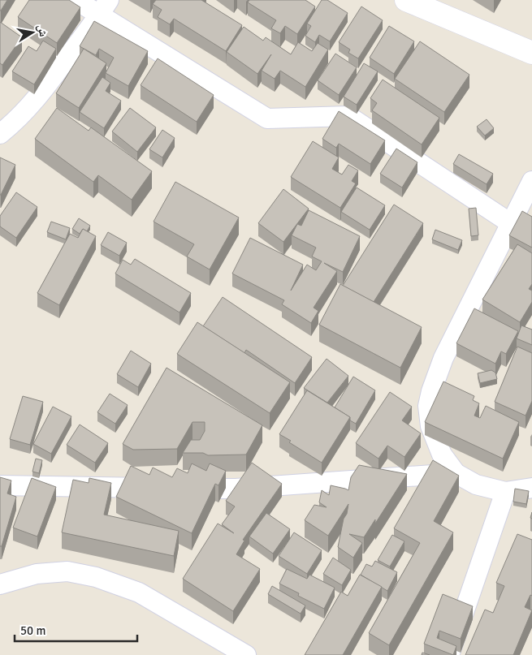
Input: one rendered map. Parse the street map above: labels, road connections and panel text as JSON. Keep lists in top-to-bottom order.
{
  "scale_bar": "50 m",
  "north": "right"
}
